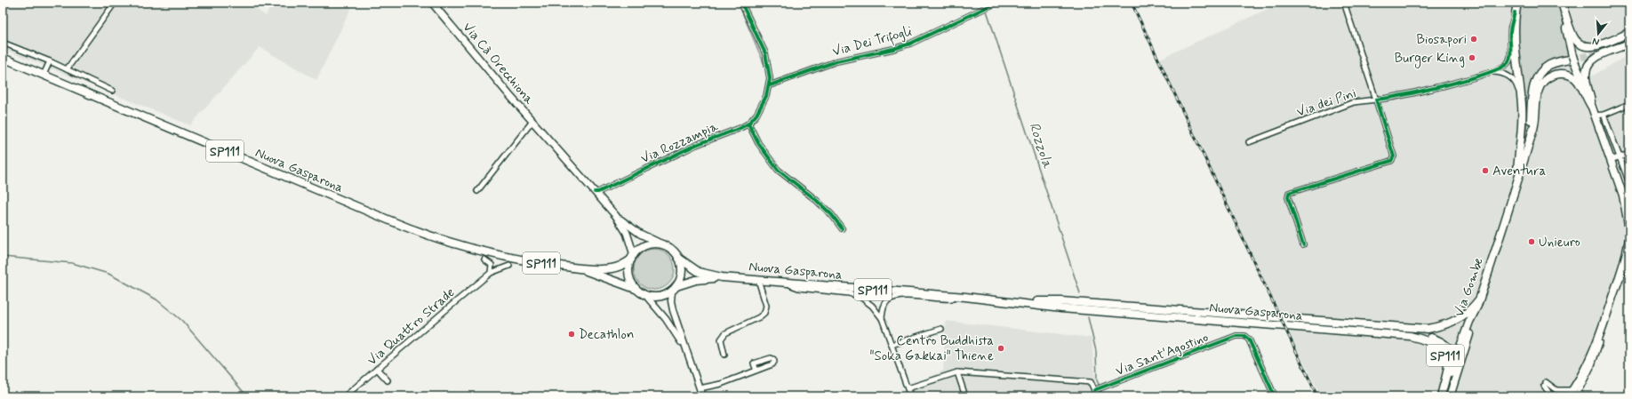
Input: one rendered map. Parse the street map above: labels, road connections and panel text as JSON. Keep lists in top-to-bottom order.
{
  "streets": {
    "main road": [
      "Via Cà Orecchiona",
      "SP111",
      "Nuova Gasparona",
      "Via Gombe"
    ],
    "street": [
      "Via Dei Trifogli",
      "Via dei Pini",
      "Via Rozzampia",
      "Via Quattro Strade",
      "Via Sant'Agostino"
    ]
  },
  "crossings": [
    ["Via Cà Orecchiona", "Via Rozzampia"],
    ["Via Cà Orecchiona", "Nuova Gasparona"],
    ["SP111", "Nuova Gasparona"],
    ["SP111", "Via Gombe"],
    ["Nuova Gasparona", "Via Gombe"]
  ],
  "water": ["Rozzola"],
  "places": [
    "Biosapori",
    "Burger King",
    "Aventura",
    "Unieuro",
    "Decathlon",
    "Centro Buddhista \"Soka Gakkai\" Thiene"
  ],
  "north": "bottom"
}
